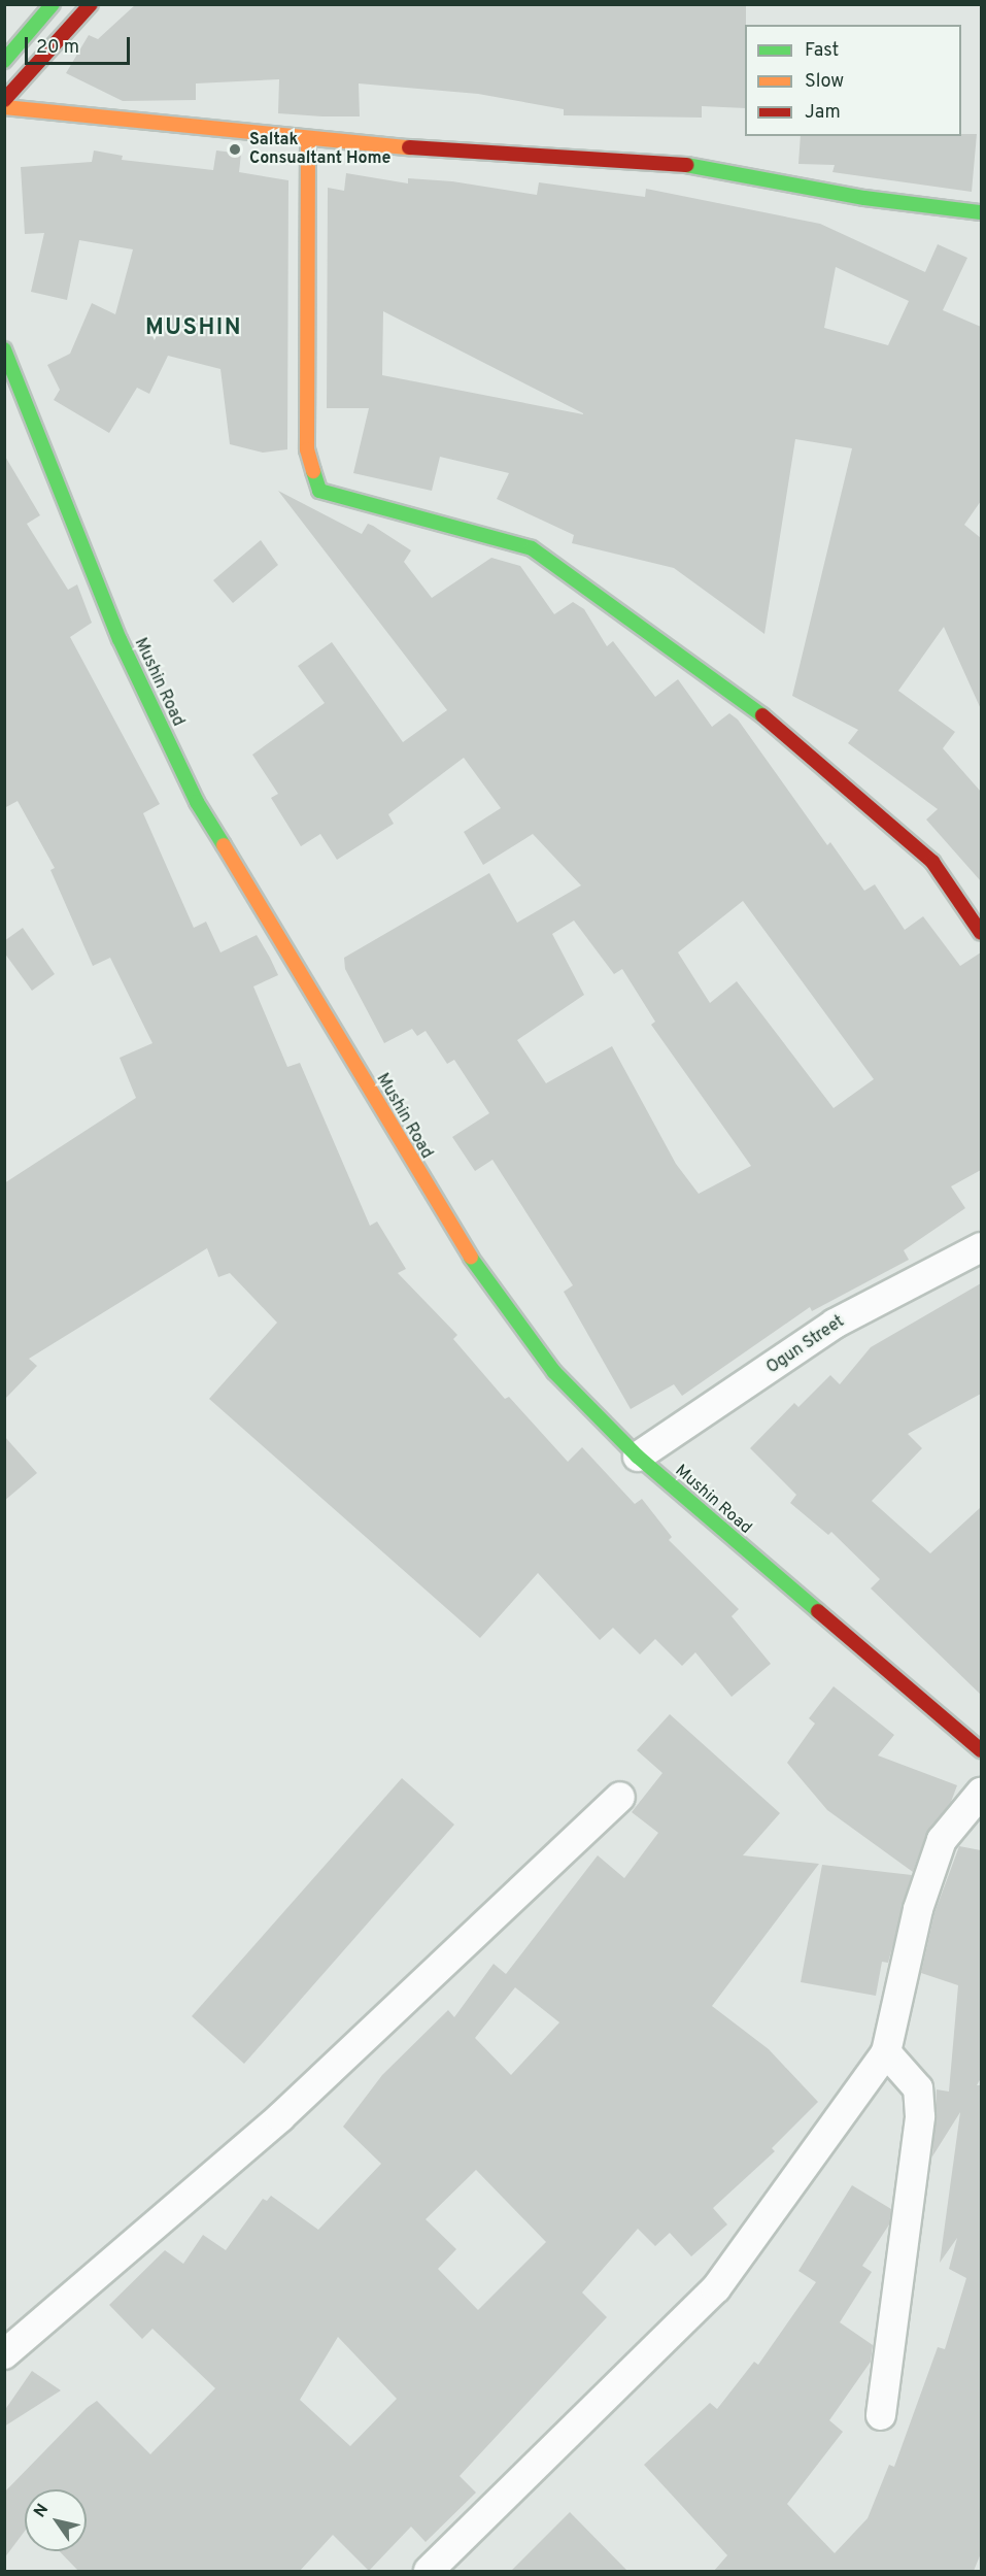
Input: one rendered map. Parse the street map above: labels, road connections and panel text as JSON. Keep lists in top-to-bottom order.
{
  "streets": {
    "street": ["Mushin Road", "Ogun Street"]
  },
  "crossings": [
    ["Mushin Road", "Ogun Street"]
  ],
  "districts": ["MUSHIN"],
  "places": ["Saltak Consualtant Home"],
  "legend": ["Fast", "Slow", "Jam"],
  "scale_bar": "20 m",
  "north": "top left"
}
